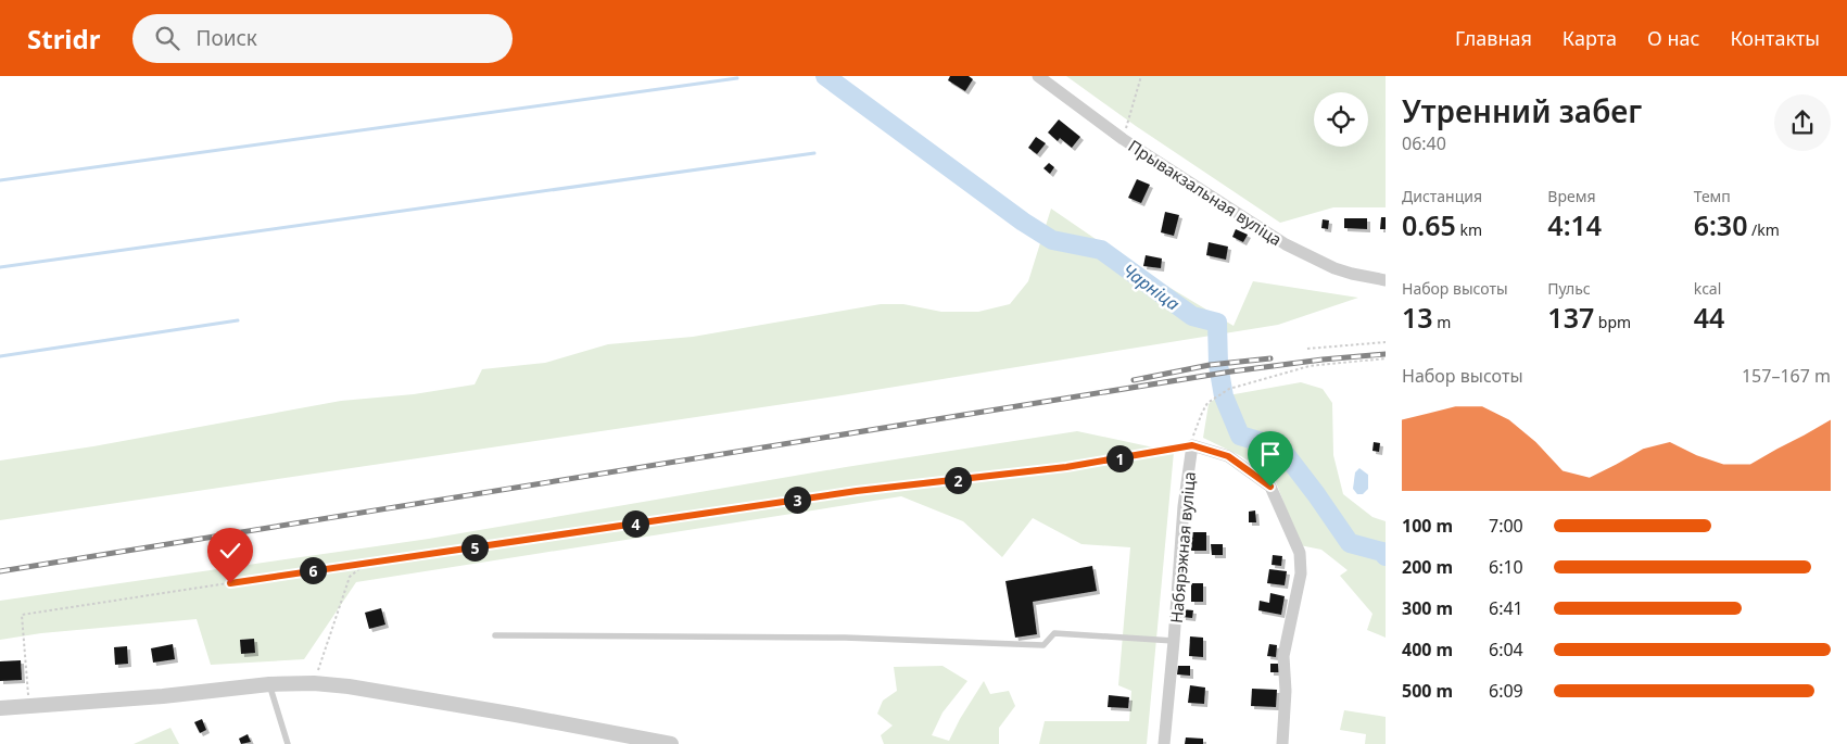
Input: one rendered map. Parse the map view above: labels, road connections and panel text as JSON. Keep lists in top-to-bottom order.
{
  "streets": {
    "street": ["Прывакзальная вуліца", "Набярэжная вуліца"]
  },
  "water": ["Чарніца"],
  "page": {
    "header": "Stridr",
    "search": "Поиск",
    "nav": [
      "Главная",
      "Карта",
      "О нас",
      "Контакты"
    ],
    "heading": ["Утренний забег", "06:40"],
    "stats": [
      ["Дистанция", "0.65 km"],
      ["Время", "4:14"],
      ["Темп", "6:30 /km"],
      ["Набор высоты", "13 m"],
      ["Пульс", "137 bpm"],
      ["kcal", "44"]
    ],
    "chart": ["Набор высоты", "157–167 m"],
    "pins": [
      "1",
      "2",
      "3",
      "4",
      "5",
      "6"
    ],
    "list": [
      {
        "name": "100 m",
        "note": "7:00"
      },
      {
        "name": "200 m",
        "note": "6:10"
      },
      {
        "name": "300 m",
        "note": "6:41"
      },
      {
        "name": "400 m",
        "note": "6:04"
      },
      {
        "name": "500 m",
        "note": "6:09"
      }
    ]
  }
}
